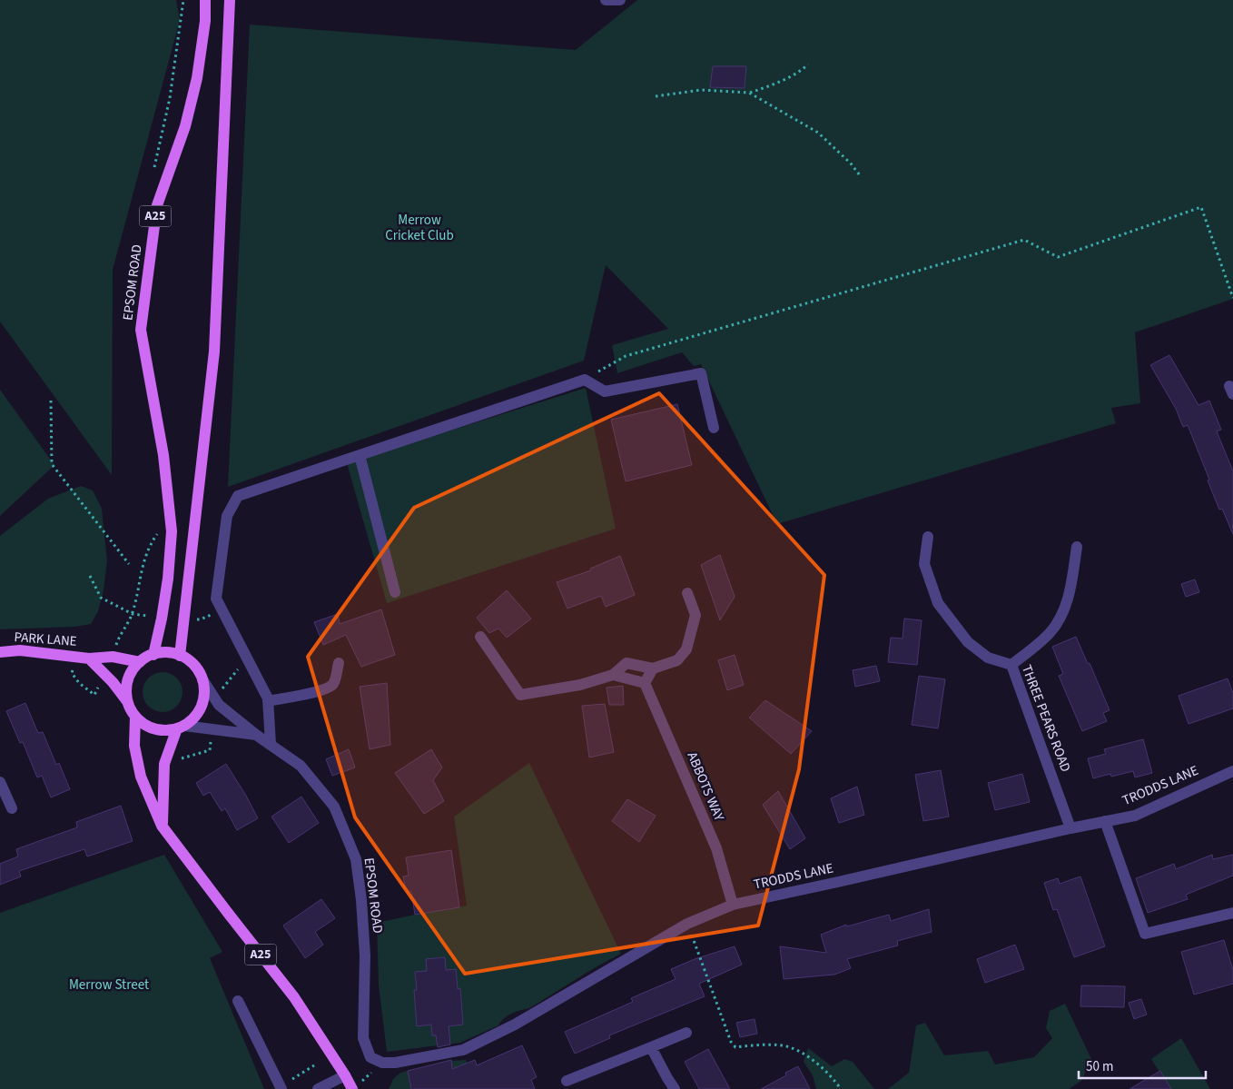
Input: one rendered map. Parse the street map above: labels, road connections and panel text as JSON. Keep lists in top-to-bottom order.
{
  "streets": {
    "main road": ["A25", "EPSOM ROAD", "PARK LANE"],
    "street": ["THREE PEARS ROAD", "TRODDS LANE", "ABBOTS WAY"]
  },
  "crossings": [
    ["A25", "EPSOM ROAD"],
    ["A25", "PARK LANE"],
    ["EPSOM ROAD", "PARK LANE"],
    ["EPSOM ROAD", "TRODDS LANE"],
    ["THREE PEARS ROAD", "TRODDS LANE"],
    ["TRODDS LANE", "ABBOTS WAY"]
  ],
  "parks": ["Merrow Cricket Club", "Merrow Street"],
  "scale_bar": "50 m"
}
